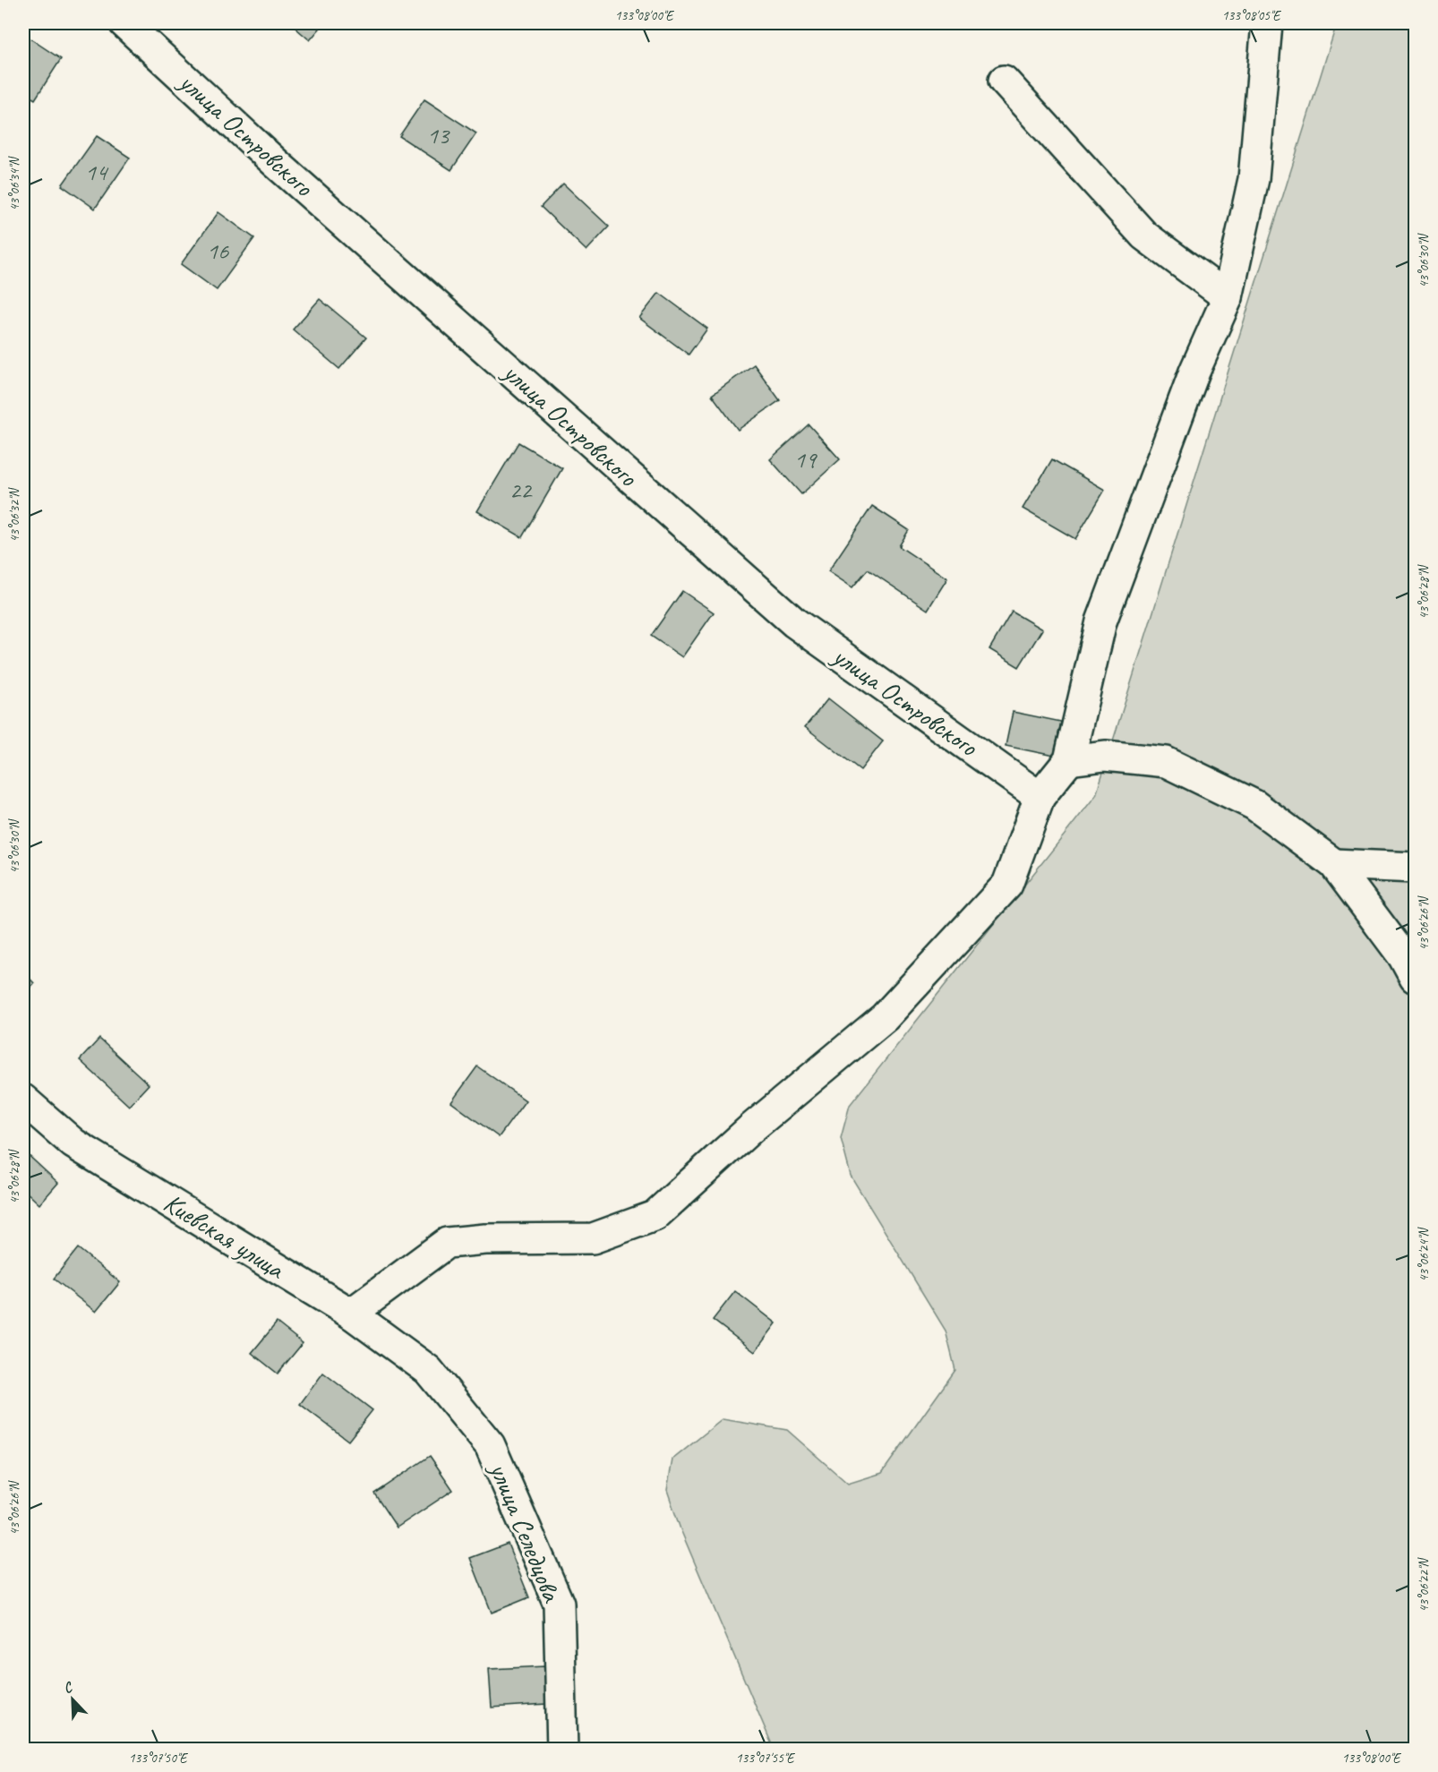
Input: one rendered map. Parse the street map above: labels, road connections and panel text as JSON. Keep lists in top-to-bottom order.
{
  "streets": {
    "street": ["улица Островского", "Киевская улица", "улица Селедцова"]
  },
  "crossings": [
    ["Киевская улица", "улица Селедцова"]
  ],
  "house_numbers": [
    "13",
    "14",
    "16",
    "19",
    "22"
  ],
  "north": "top left",
  "coordinates": [
    "133°08'00\"E",
    "133°08'05\"E",
    "43°06'34\"N",
    "43°06'30\"N",
    "43°06'32\"N",
    "43°06'28\"N",
    "43°06'26\"N",
    "43°06'24\"N",
    "43°06'22\"N",
    "133°07'50\"E",
    "133°07'55\"E"
  ]
}
